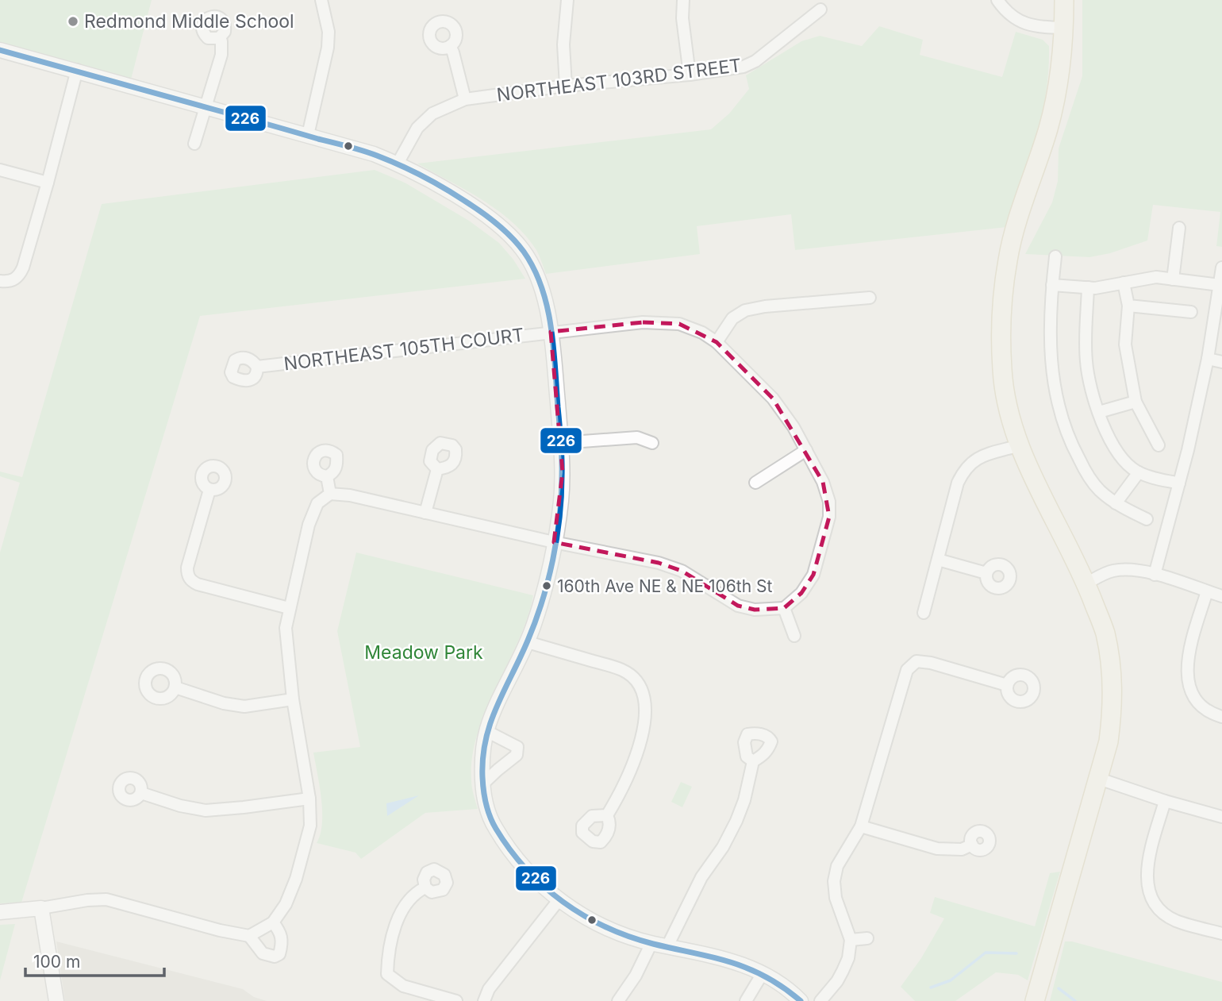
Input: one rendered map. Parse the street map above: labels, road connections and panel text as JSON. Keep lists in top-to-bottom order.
{
  "streets": {
    "street": ["NORTHEAST 103RD STREET", "NORTHEAST 105TH COURT"]
  },
  "parks": ["Meadow Park"],
  "places": ["Redmond Middle School", "160th Ave NE & NE 106th St"],
  "lines": ["transit line 226"],
  "scale_bar": "100 m"
}
